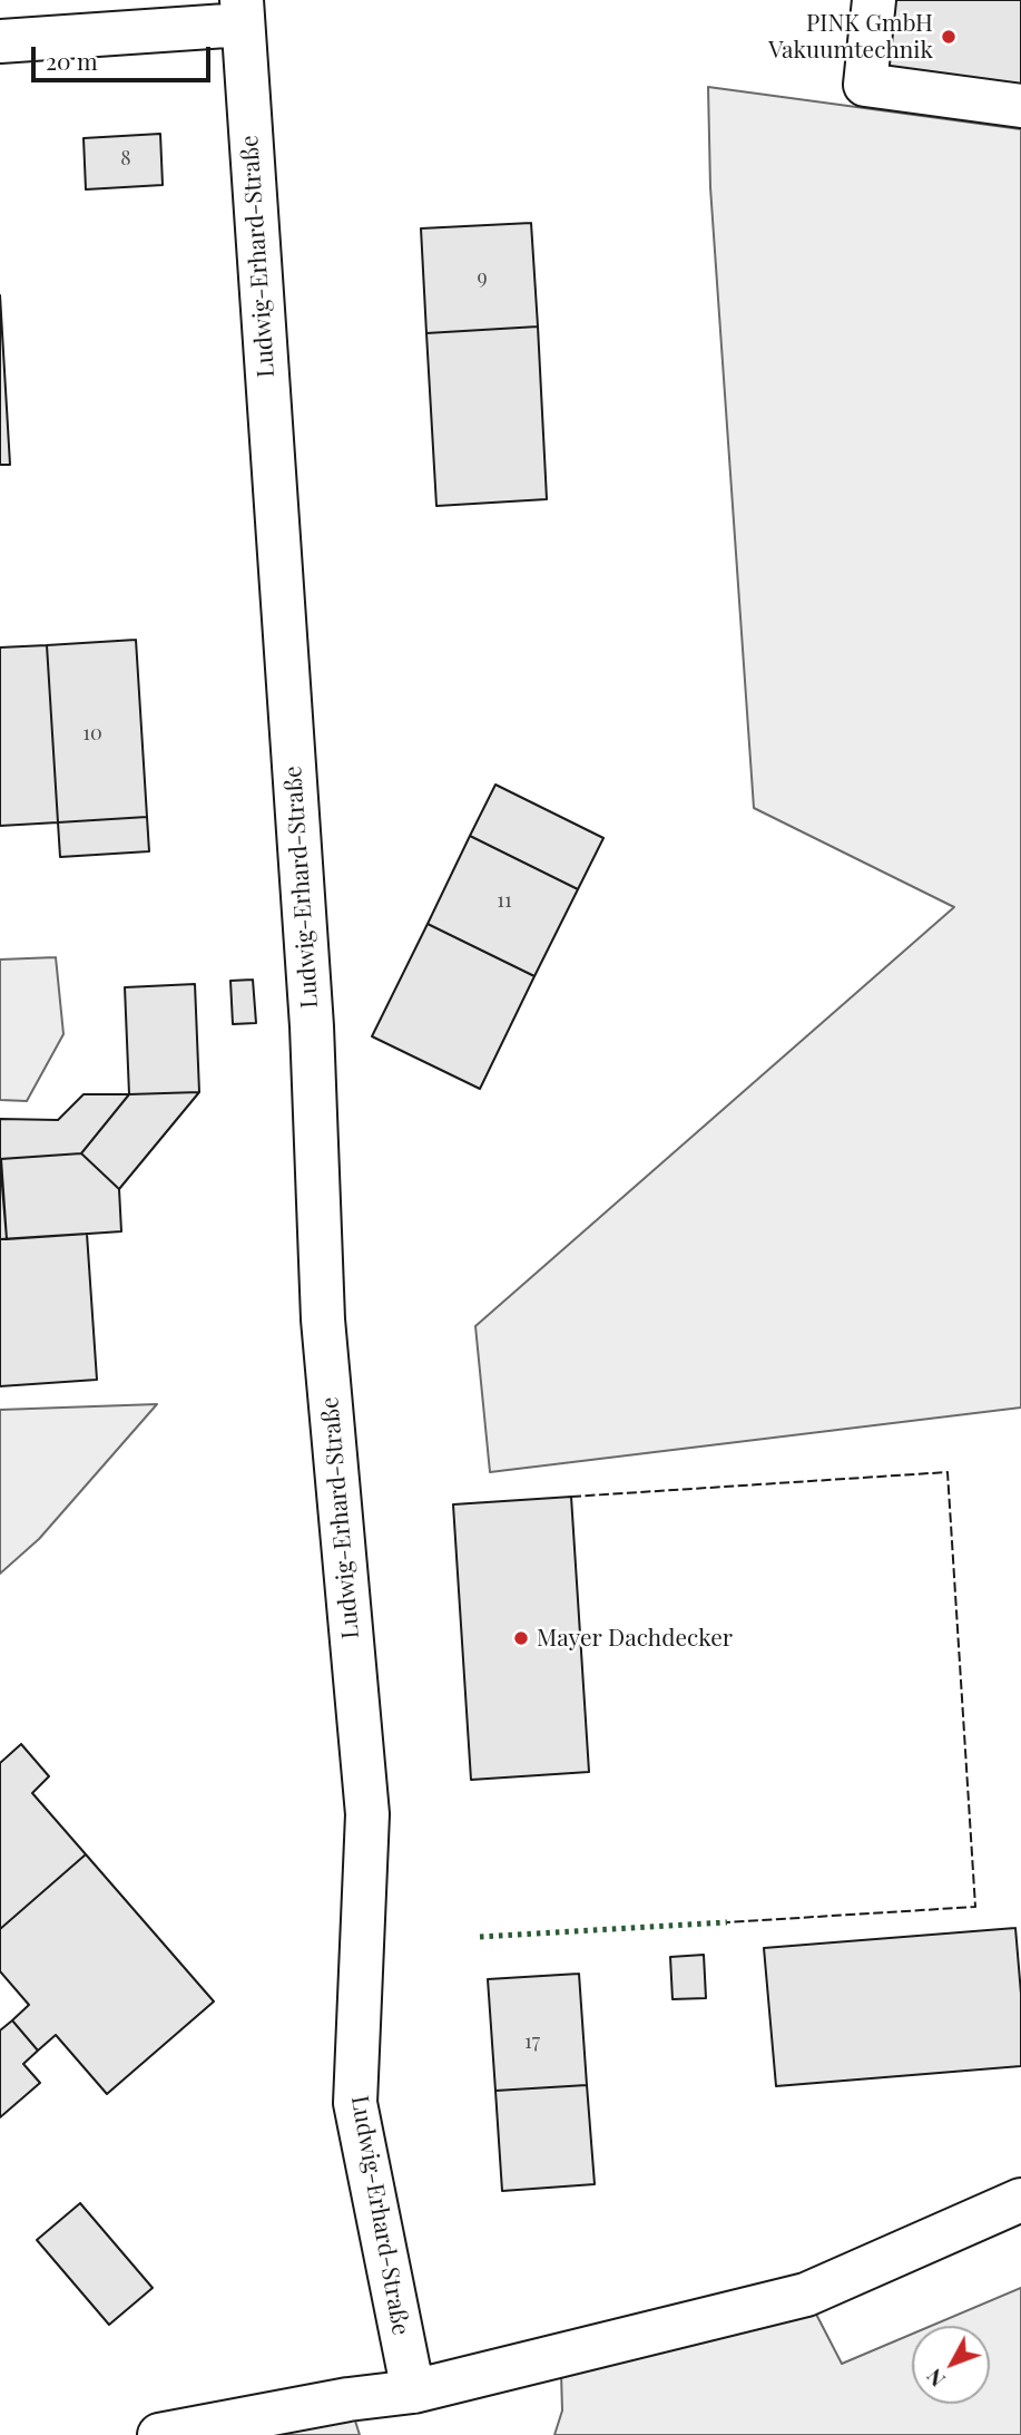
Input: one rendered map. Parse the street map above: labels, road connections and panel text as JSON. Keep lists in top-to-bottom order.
{
  "streets": {
    "street": ["Ludwig-Erhard-Straße"]
  },
  "places": ["PINK GmbH Vakuumtechnik", "Mayer Dachdecker"],
  "house_numbers": [
    "8",
    "9",
    "10",
    "11",
    "17"
  ],
  "scale_bar": "20 m",
  "north": "bottom left"
}
